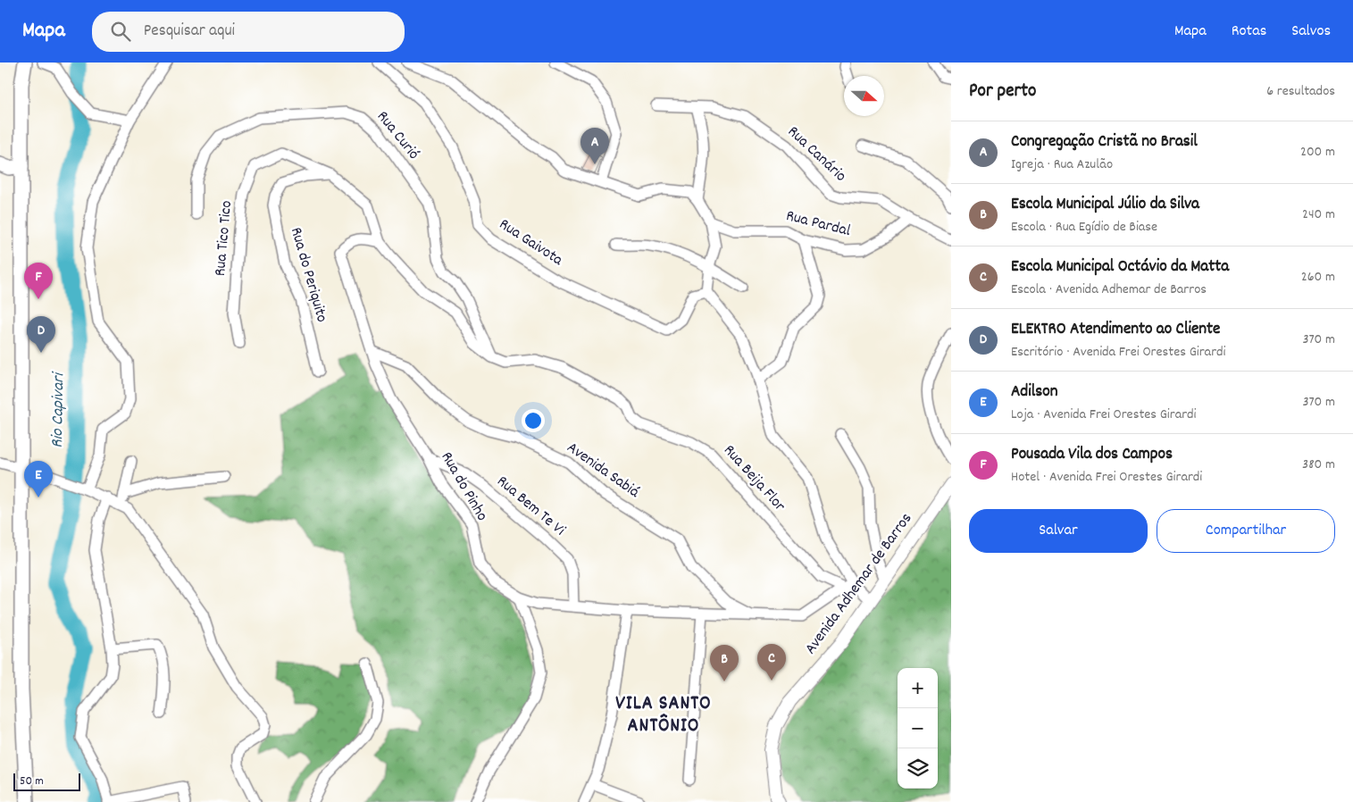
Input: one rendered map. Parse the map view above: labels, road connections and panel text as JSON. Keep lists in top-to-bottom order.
{
  "streets": {
    "street": [
      "Rua Curió",
      "Rua Canário",
      "Rua Pardal",
      "Rua Tico Tico",
      "Rua Gaivota",
      "Rua do Periquito",
      "Avenida Sabiá",
      "Rua Beija Flor",
      "Rua do Pinho",
      "Rua Bem Te Vi",
      "Avenida Adhemar de Barros"
    ]
  },
  "crossings": [
    ["Rua Curió", "Rua Beija Flor"],
    ["Rua Canário", "Rua Pardal"],
    ["Rua Tico Tico", "Rua Beija Flor"],
    ["Rua do Periquito", "Rua Beija Flor"],
    ["Avenida Sabiá", "Rua do Pinho"],
    ["Rua Beija Flor", "Rua do Pinho"],
    ["Rua do Pinho", "Rua Bem Te Vi"]
  ],
  "districts": ["VILA SANTO ANTÔNIO"],
  "water": ["Rio Capivari"],
  "scale_bar": "50 m",
  "north": "right",
  "page": {
    "header": "Mapa",
    "search": "Pesquisar aqui",
    "nav": ["Mapa", "Rotas", "Salvos"],
    "heading": ["Por perto", "6 resultados"],
    "list": [
      {
        "mark": "A",
        "name": "Congregação Cristã no Brasil",
        "note": "Igreja · Rua Azulão",
        "value": "200 m"
      },
      {
        "mark": "B",
        "name": "Escola Municipal Júlio da Silva",
        "note": "Escola · Rua Egídio de Biase",
        "value": "240 m"
      },
      {
        "mark": "C",
        "name": "Escola Municipal Octávio da Matta",
        "note": "Escola · Avenida Adhemar de Barros",
        "value": "260 m"
      },
      {
        "mark": "D",
        "name": "ELEKTRO Atendimento ao Cliente",
        "note": "Escritório · Avenida Frei Orestes Girardi",
        "value": "370 m"
      },
      {
        "mark": "E",
        "name": "Adilson",
        "note": "Loja · Avenida Frei Orestes Girardi",
        "value": "370 m"
      },
      {
        "mark": "F",
        "name": "Pousada Vila dos Campos",
        "note": "Hotel · Avenida Frei Orestes Girardi",
        "value": "380 m"
      }
    ],
    "pins": [
      "A",
      "F",
      "D",
      "E",
      "C",
      "B"
    ],
    "buttons": ["Salvar", "Compartilhar"],
    "map_buttons": ["+", "−"],
    "scale": "50 m"
  }
}
